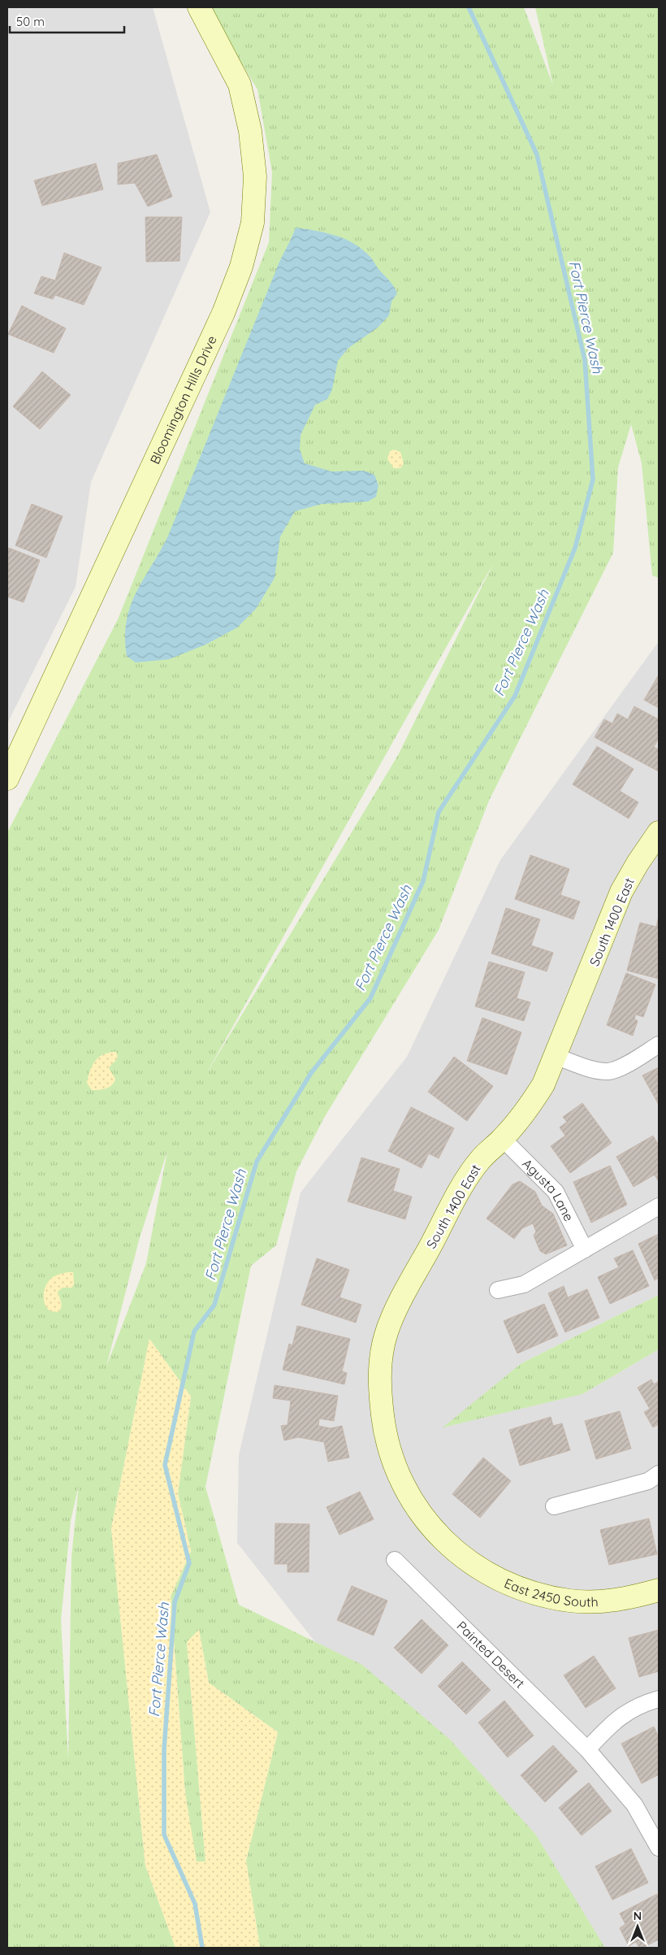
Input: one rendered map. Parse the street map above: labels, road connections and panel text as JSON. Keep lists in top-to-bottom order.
{
  "streets": {
    "street": [
      "Bloomington Hills Drive",
      "South 1400 East",
      "Agusta Lane",
      "East 2450 South",
      "Painted Desert"
    ]
  },
  "crossings": [
    ["South 1400 East", "Agusta Lane"],
    ["South 1400 East", "East 2450 South"]
  ],
  "water": ["Fort Pierce Wash"],
  "scale_bar": "50 m",
  "north": "top"
}
